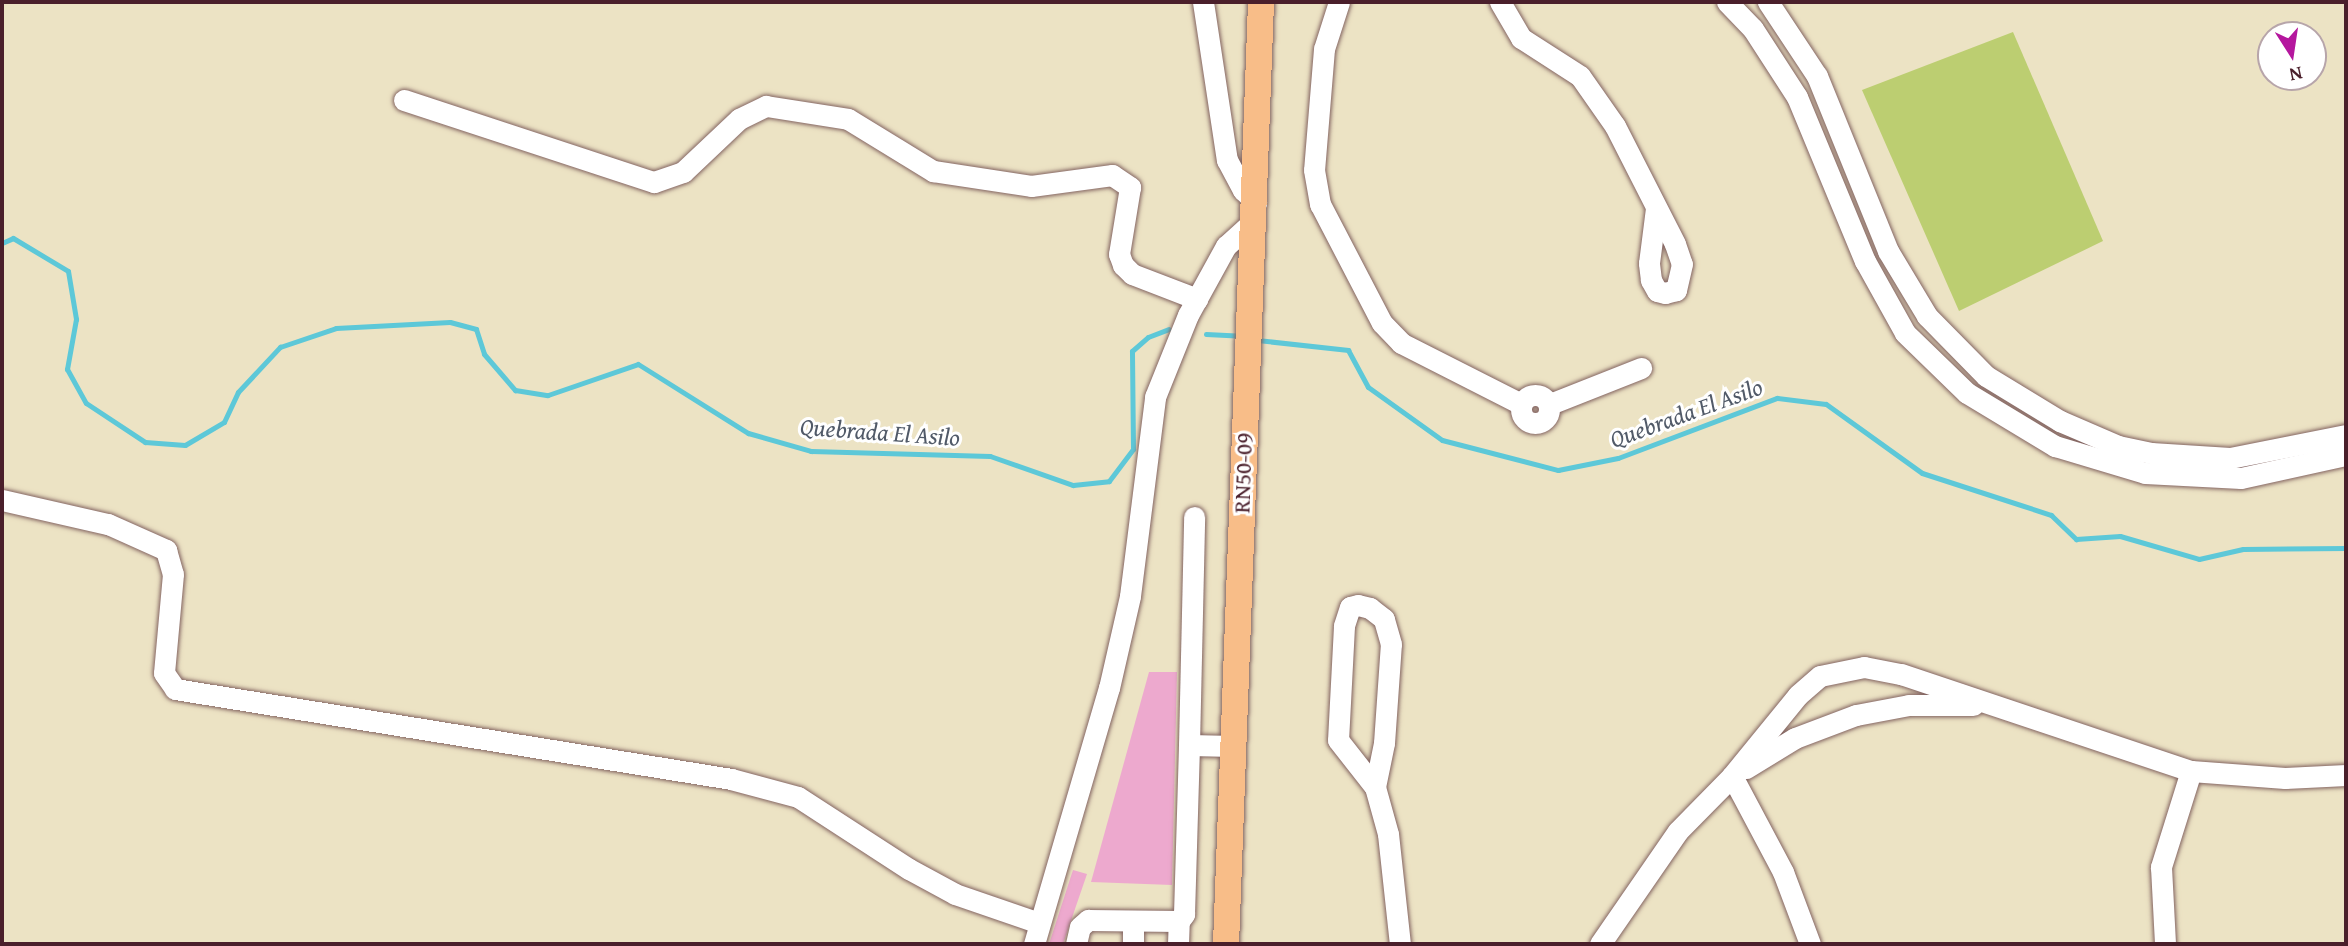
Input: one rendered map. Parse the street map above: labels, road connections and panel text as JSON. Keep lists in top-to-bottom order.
{
  "streets": {
    "main road": ["RN50-09"]
  },
  "water": ["Quebrada El Asilo"],
  "north": "bottom"
}
